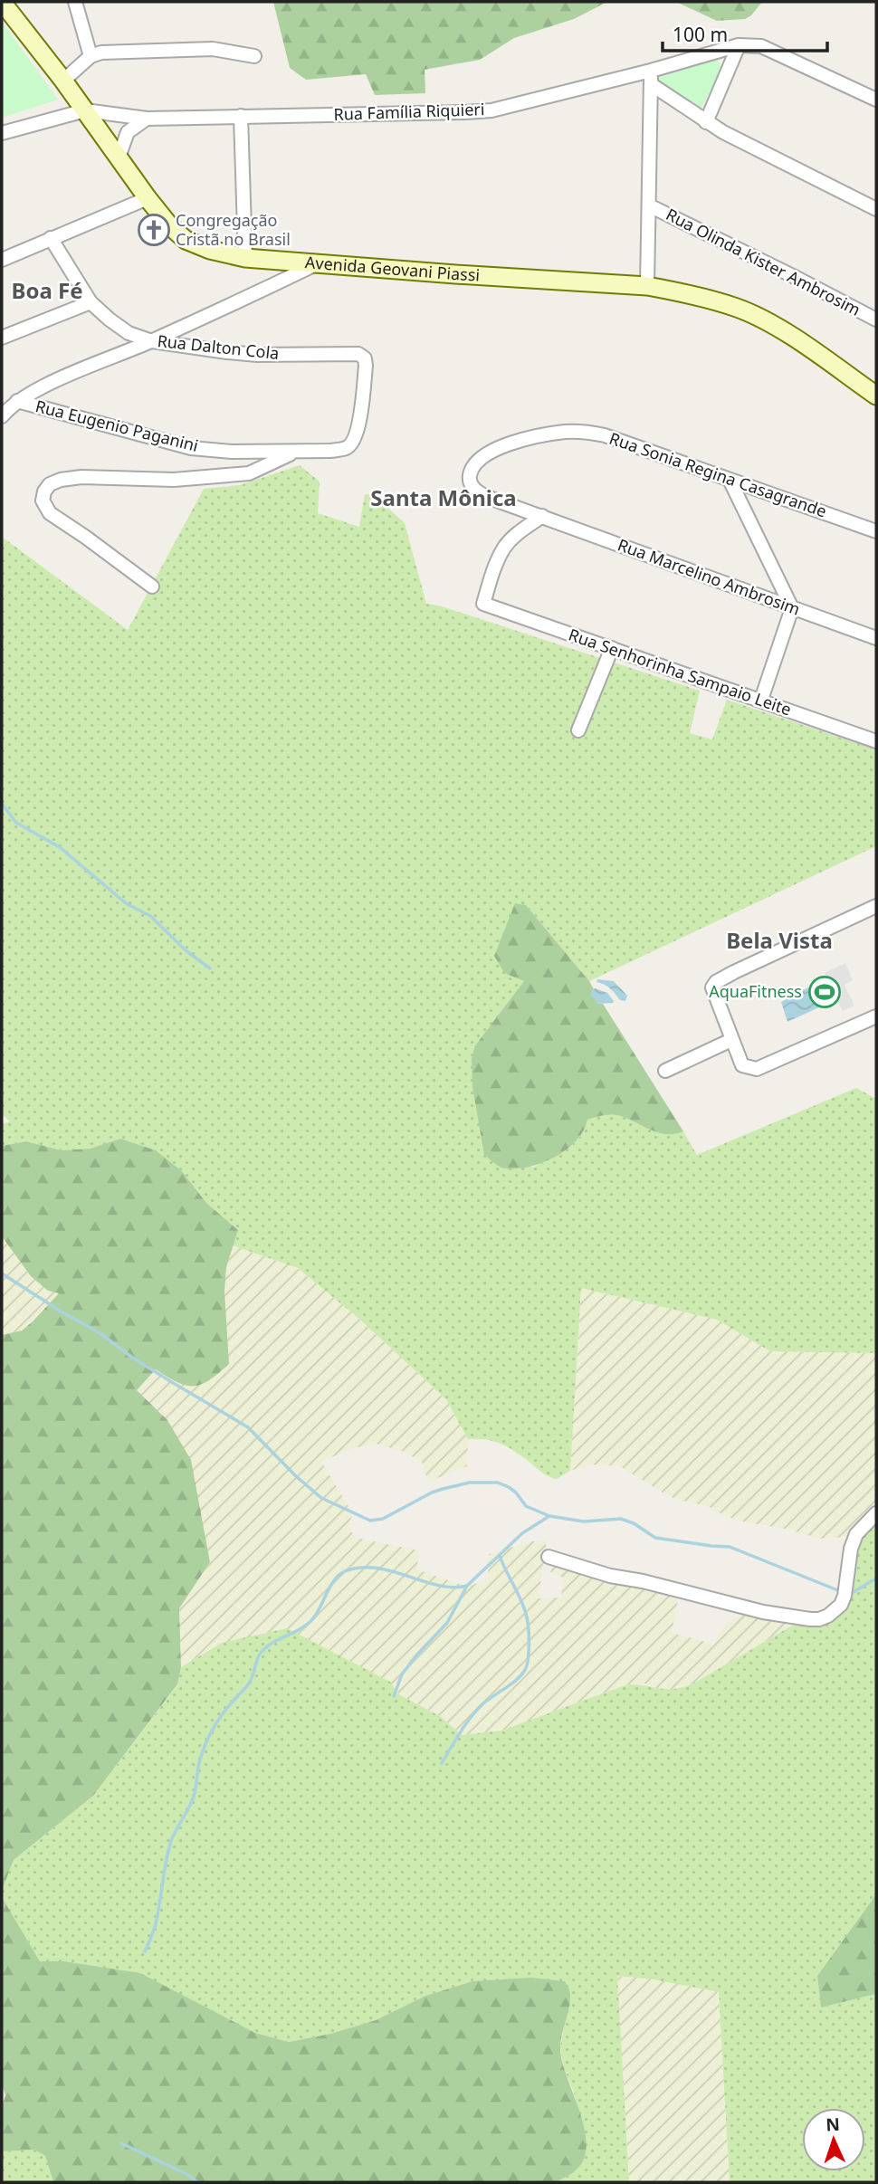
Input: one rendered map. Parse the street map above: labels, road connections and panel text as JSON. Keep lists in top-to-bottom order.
{
  "streets": {
    "main road": ["Avenida Geovani Piassi"],
    "street": [
      "Rua Família Riquieri",
      "Rua Olinda Kister Ambrosim",
      "Rua Dalton Cola",
      "Rua Eugenio Paganini",
      "Rua Sonia Regina Casagrande",
      "Rua Marcelino Ambrosim",
      "Rua Senhorinha Sampaio Leite"
    ]
  },
  "crossings": [
    ["Rua Família Riquieri", "Avenida Geovani Piassi"],
    ["Rua Dalton Cola", "Rua Eugenio Paganini"],
    ["Rua Sonia Regina Casagrande", "Rua Marcelino Ambrosim"],
    ["Rua Sonia Regina Casagrande", "Rua Senhorinha Sampaio Leite"],
    ["Rua Marcelino Ambrosim", "Rua Senhorinha Sampaio Leite"]
  ],
  "districts": ["Boa Fé", "Santa Mônica", "Bela Vista"],
  "places": {
    "church": ["Congregação Cristã no Brasil"],
    "sports": ["AquaFitness"]
  },
  "scale_bar": "100 m",
  "north": "top"
}
